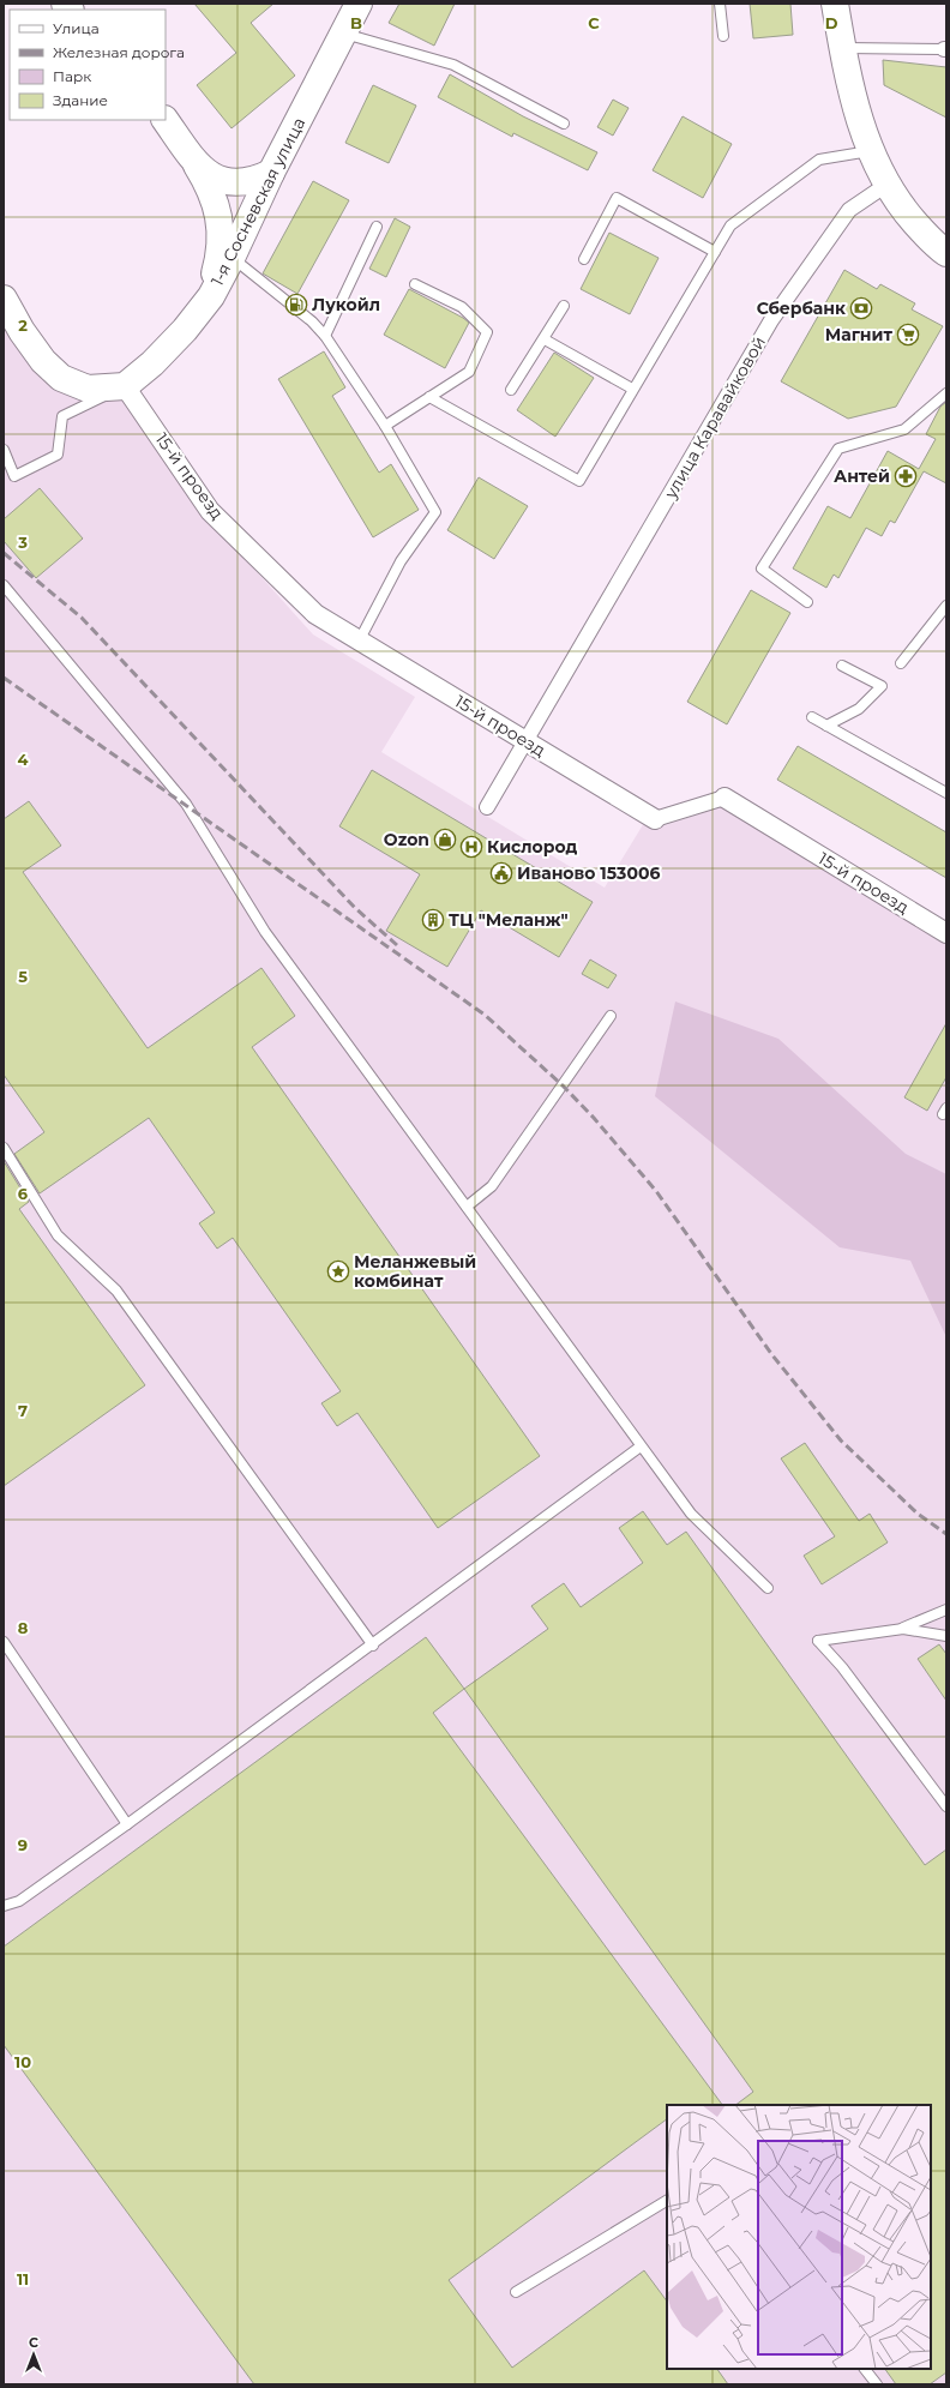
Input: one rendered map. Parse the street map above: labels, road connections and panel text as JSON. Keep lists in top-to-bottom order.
{
  "streets": {
    "main road": ["1-я Сосневская улица"],
    "street": ["улица Каравайковой", "15-й проезд"]
  },
  "crossings": [
    ["1-я Сосневская улица", "15-й проезд"],
    ["улица Каравайковой", "15-й проезд"]
  ],
  "places": {
    "fuel station": ["Лукойл"],
    "bank": ["Сбербанк"],
    "supermarket": ["Магнит"],
    "pharmacy": ["Антей"],
    "shop": ["Ozon"],
    "hospital": ["Кислород"],
    "public building": ["Иваново 153006"],
    "building": ["ТЦ \"Меланж\""],
    "place": ["Меланжевый комбинат"]
  },
  "legend": [
    "Улица",
    "Железная дорога",
    "Парк",
    "Здание"
  ],
  "north": "top",
  "grid": {
    "columns": ["B", "C", "D"],
    "rows": [
      "2",
      "3",
      "4",
      "5",
      "6",
      "7",
      "8",
      "9",
      "10",
      "11"
    ]
  }
}
